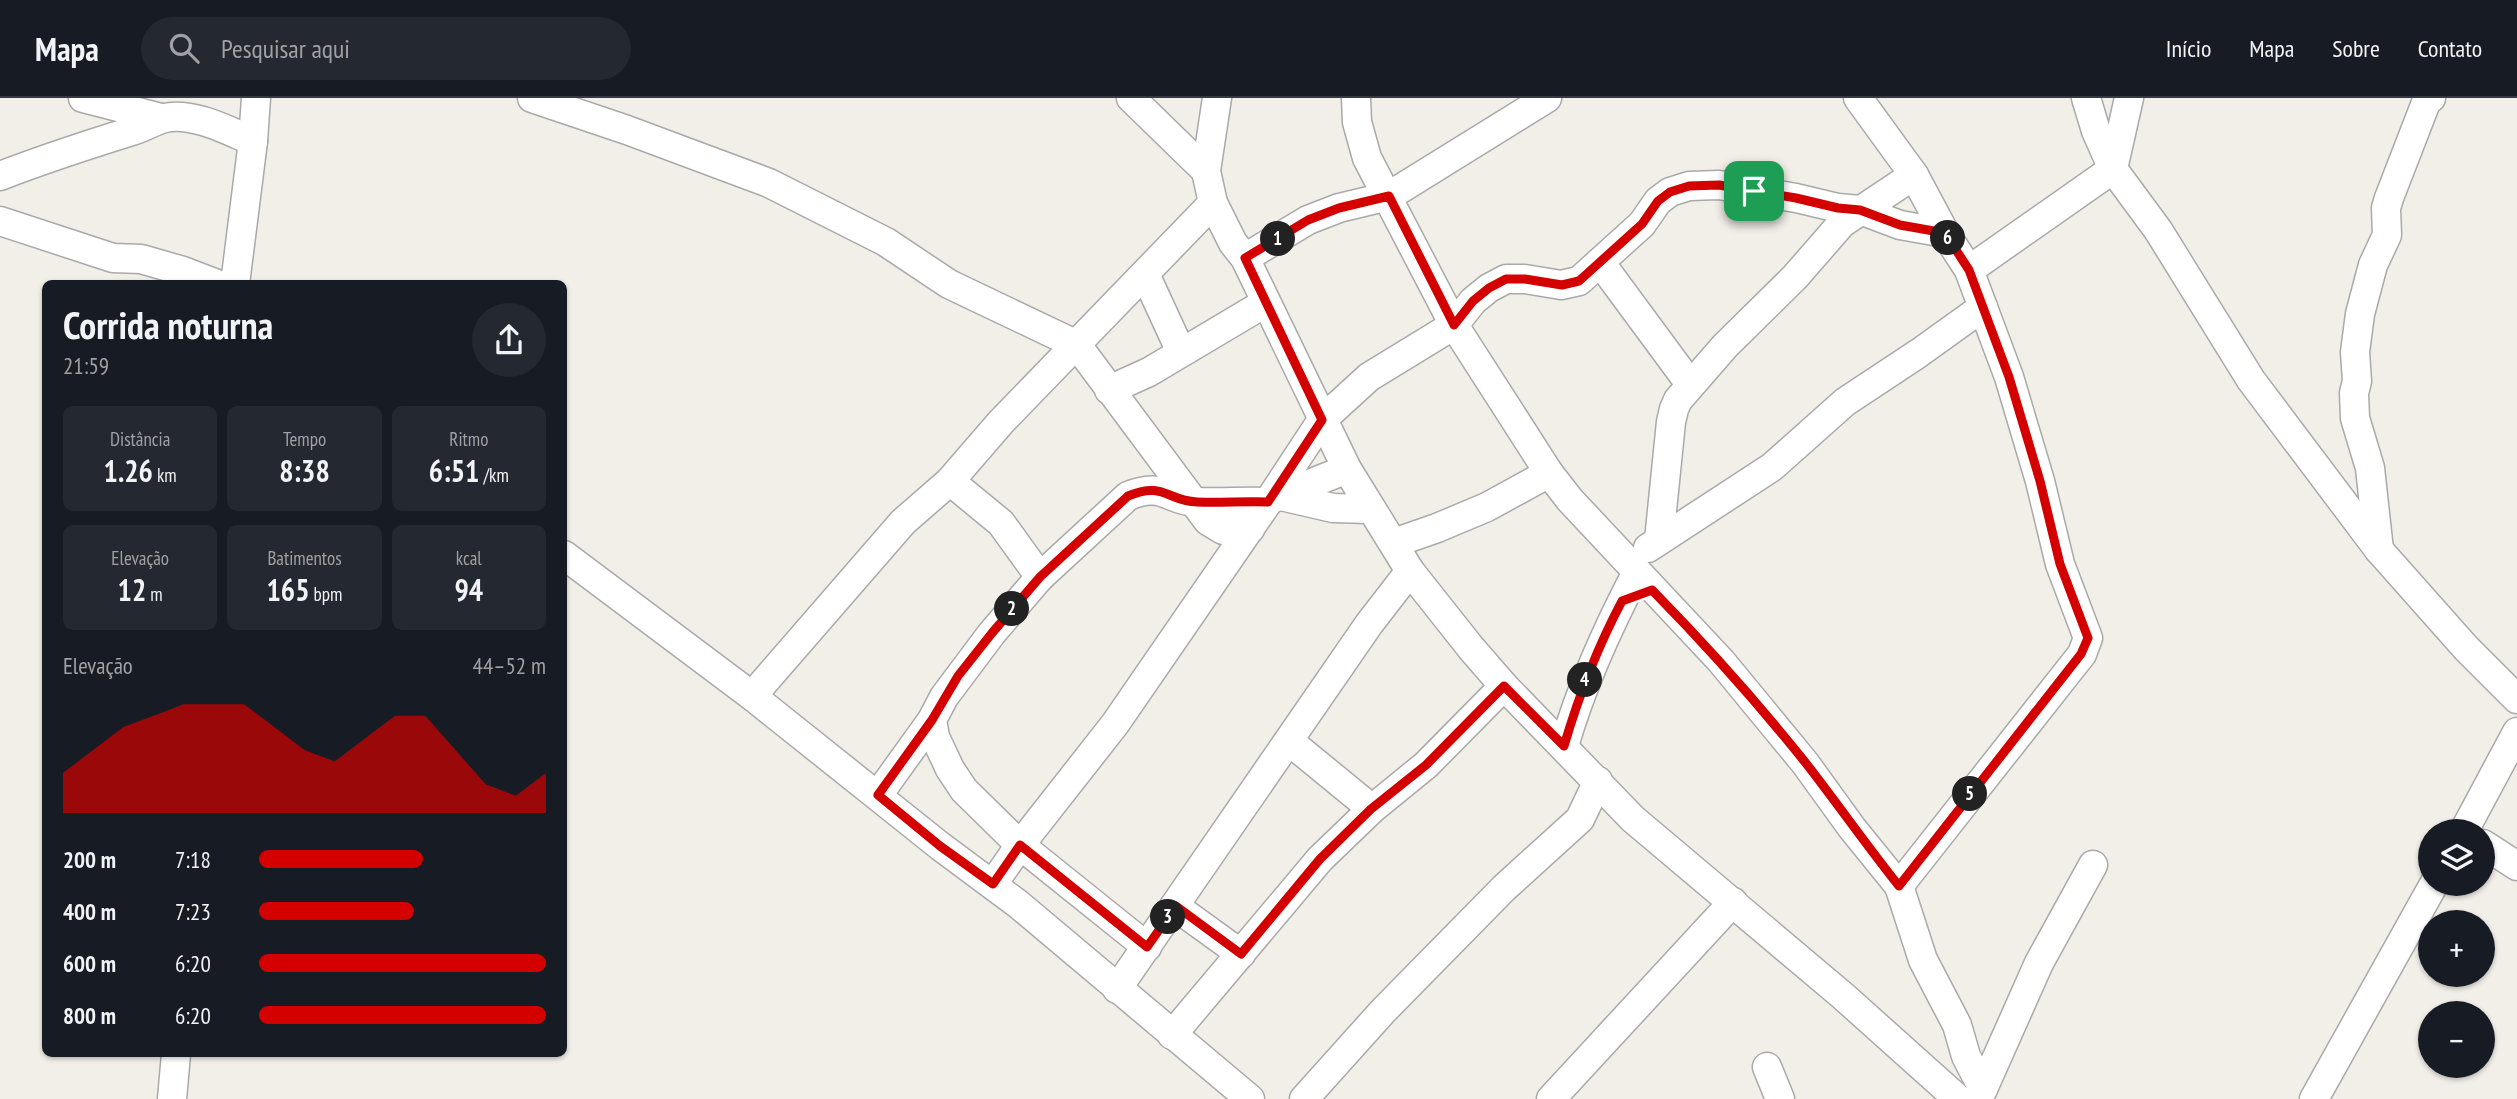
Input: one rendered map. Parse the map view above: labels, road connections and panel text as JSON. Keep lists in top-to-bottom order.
{
  "page": {
    "header": "Mapa",
    "search": "Pesquisar aqui",
    "nav": [
      "Início",
      "Mapa",
      "Sobre",
      "Contato"
    ],
    "pins": [
      "6",
      "1",
      "2",
      "4",
      "5",
      "3"
    ],
    "heading": ["Corrida noturna", "21:59"],
    "stats": [
      ["Distância", "1.26 km"],
      ["Tempo", "8:38"],
      ["Ritmo", "6:51 /km"],
      ["Elevação", "12 m"],
      ["Batimentos", "165 bpm"],
      ["kcal", "94"]
    ],
    "chart": ["Elevação", "44–52 m"],
    "map_buttons": ["+", "−"],
    "list": [
      {
        "name": "200 m",
        "note": "7:18"
      },
      {
        "name": "400 m",
        "note": "7:23"
      },
      {
        "name": "600 m",
        "note": "6:20"
      },
      {
        "name": "800 m",
        "note": "6:20"
      }
    ]
  }
}
